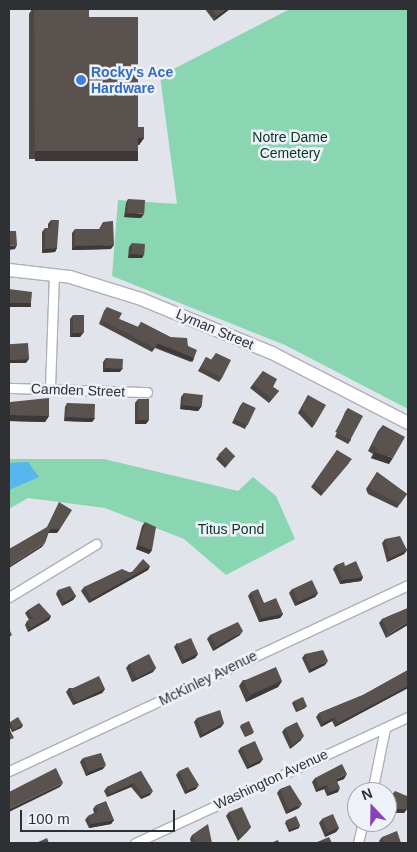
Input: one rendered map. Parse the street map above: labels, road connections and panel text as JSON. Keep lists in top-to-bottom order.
{
  "streets": {
    "main road": ["Lyman Street"],
    "street": ["Camden Street", "McKinley Avenue", "Washington Avenue"]
  },
  "parks": ["Notre Dame Cemetery", "Titus Pond"],
  "places": ["Rocky's Ace Hardware"],
  "scale_bar": "100 m",
  "north": "top"
}
